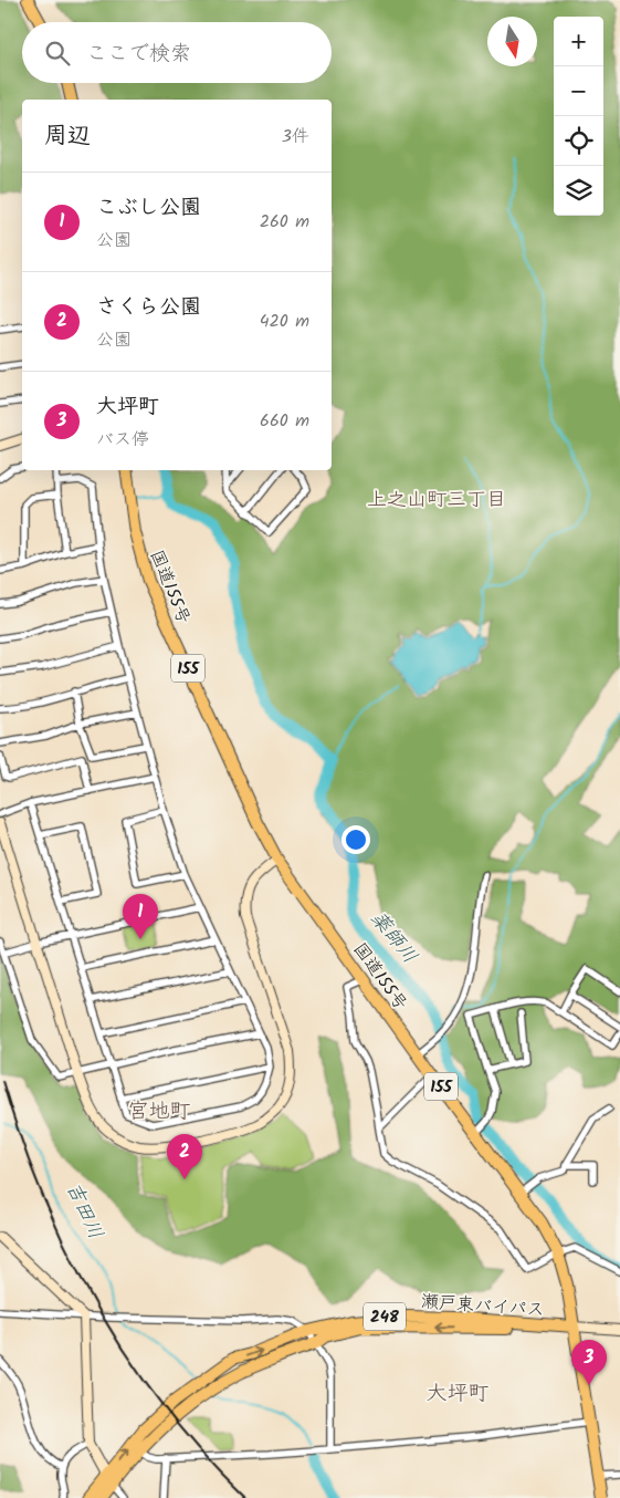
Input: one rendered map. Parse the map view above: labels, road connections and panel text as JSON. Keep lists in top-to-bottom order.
{
  "streets": {
    "highway": [
      "国道155号",
      "155",
      "瀬戸東バイパス",
      "248"
    ]
  },
  "crossings": [
    ["国道155号", "瀬戸東バイパス"]
  ],
  "districts": ["上之山町三丁目", "宮地町", "大坪町"],
  "water": ["薬師川", "吉田川"],
  "north": "bottom",
  "page": {
    "map_buttons": ["+", "−"],
    "search": "ここで検索",
    "heading": ["周辺", "3件"],
    "list": [
      {
        "mark": "1",
        "name": "こぶし公園",
        "note": "公園",
        "value": "260 m"
      },
      {
        "mark": "2",
        "name": "さくら公園",
        "note": "公園",
        "value": "420 m"
      },
      {
        "mark": "3",
        "name": "大坪町",
        "note": "バス停",
        "value": "660 m"
      }
    ],
    "pins": ["1", "2", "3"]
  }
}
